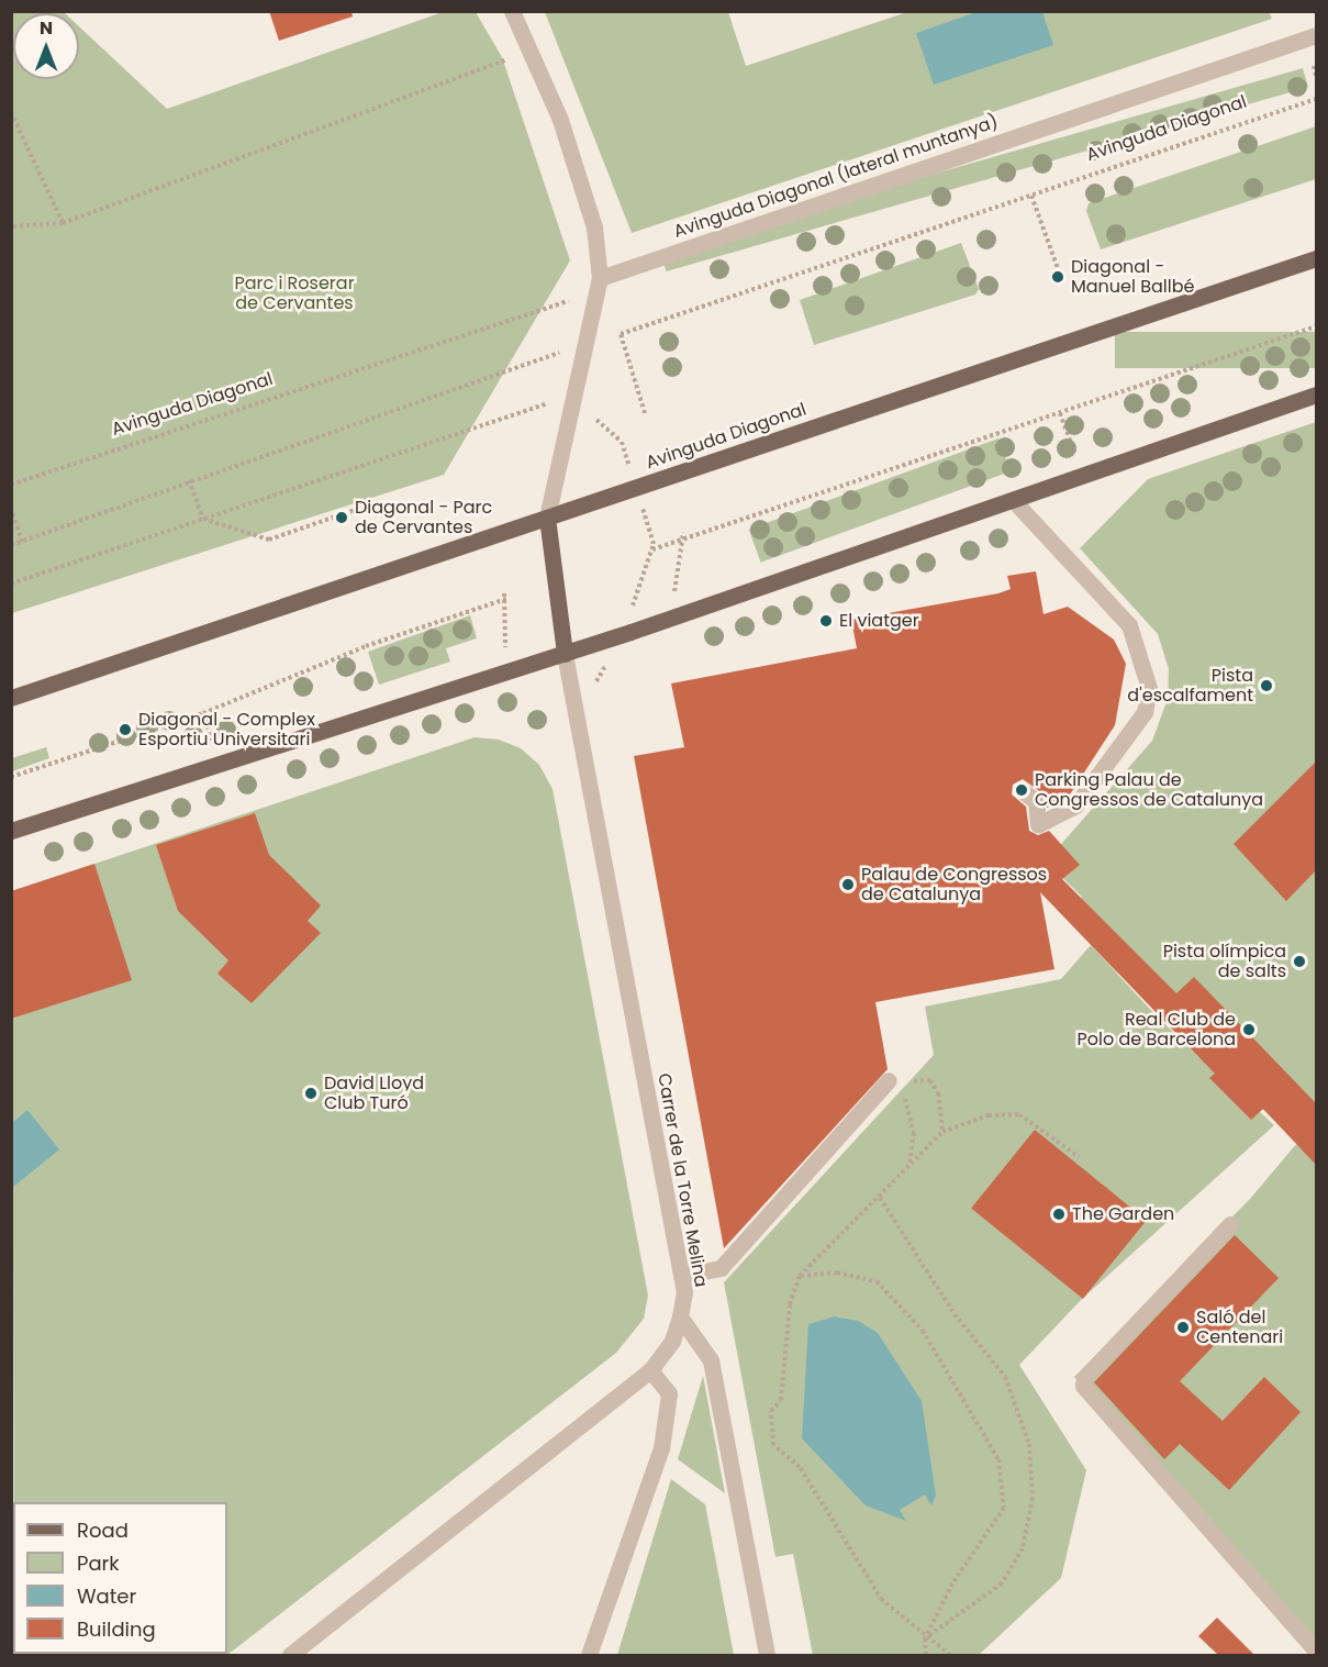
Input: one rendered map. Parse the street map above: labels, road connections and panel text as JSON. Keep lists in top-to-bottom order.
{
  "streets": {
    "main road": ["Avinguda Diagonal"],
    "street": ["Avinguda Diagonal (lateral muntanya)", "Carrer de la Torre Melina"]
  },
  "parks": ["Parc i Roserar de Cervantes"],
  "places": [
    "Diagonal - Manuel Ballbé",
    "Diagonal - Parc de Cervantes",
    "El viatger",
    "Pista d'escalfament",
    "Diagonal - Complex Esportiu Universitari",
    "Parking Palau de Congressos de Catalunya",
    "Palau de Congressos de Catalunya",
    "Pista olímpica de salts",
    "Real Club de Polo de Barcelona",
    "David Lloyd Club Turó",
    "The Garden",
    "Saló del Centenari"
  ],
  "legend": [
    "Road",
    "Park",
    "Water",
    "Building"
  ],
  "north": "top"
}
